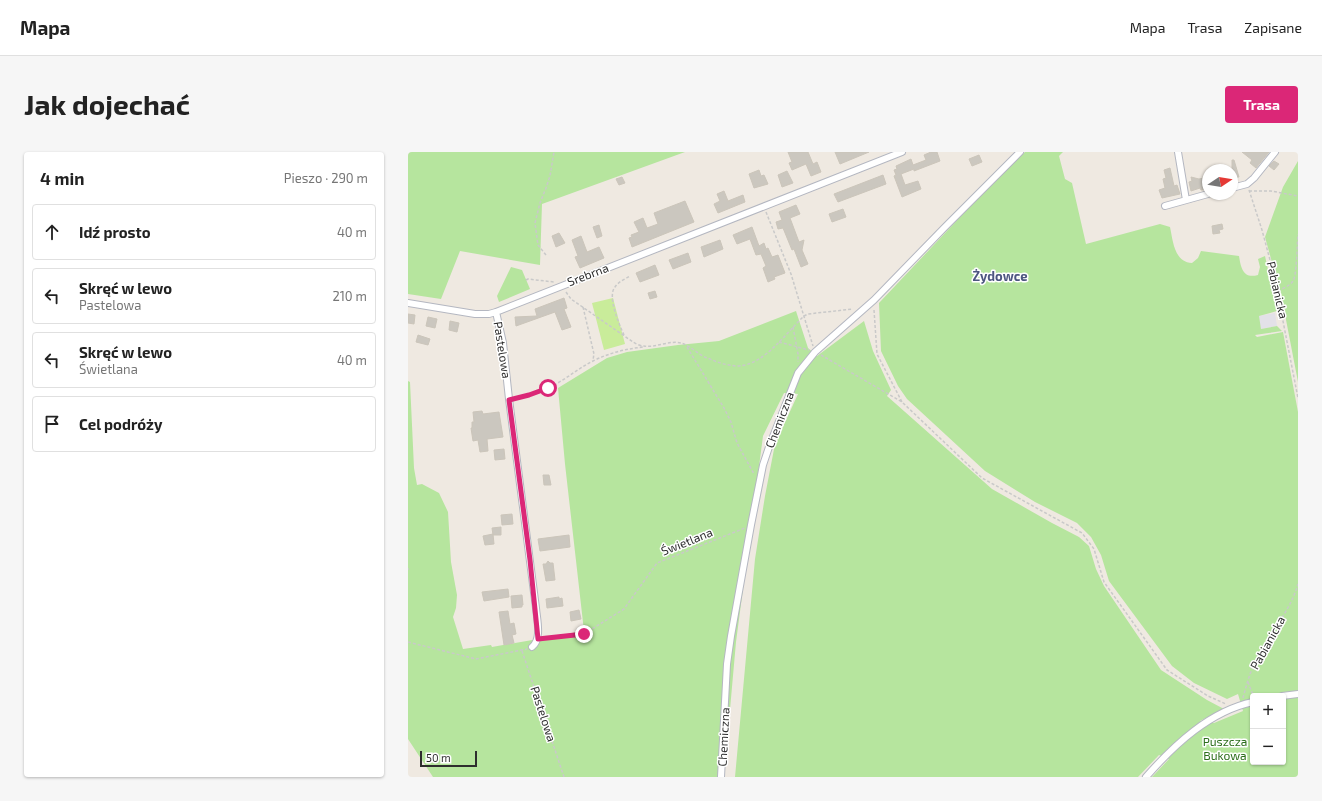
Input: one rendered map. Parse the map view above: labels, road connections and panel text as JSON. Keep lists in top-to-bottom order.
{
  "streets": {
    "street": ["Srebrna", "Pastelowa", "Chemiczna"],
    "path": ["Pabianicka", "Świetlana"]
  },
  "crossings": [
    ["Srebrna", "Pastelowa"],
    ["Pastelowa", "Świetlana"],
    ["Chemiczna", "Świetlana"]
  ],
  "districts": ["Żydowce"],
  "parks": ["Puszcza Bukowa"],
  "scale_bar": "50 m",
  "north": "right",
  "page": {
    "header": "Mapa",
    "nav": ["Mapa", "Trasa", "Zapisane"],
    "buttons": "Trasa",
    "title": "Jak dojechać",
    "heading": ["4 min", "Pieszo · 290 m"],
    "list": [
      ["Idź prosto", "40 m"],
      ["Skręć w lewo", "Pastelowa", "210 m"],
      ["Skręć w lewo", "Świetlana", "40 m"],
      "Cel podróży"
    ],
    "map_buttons": ["+", "−"],
    "scale": "50 m"
  }
}
